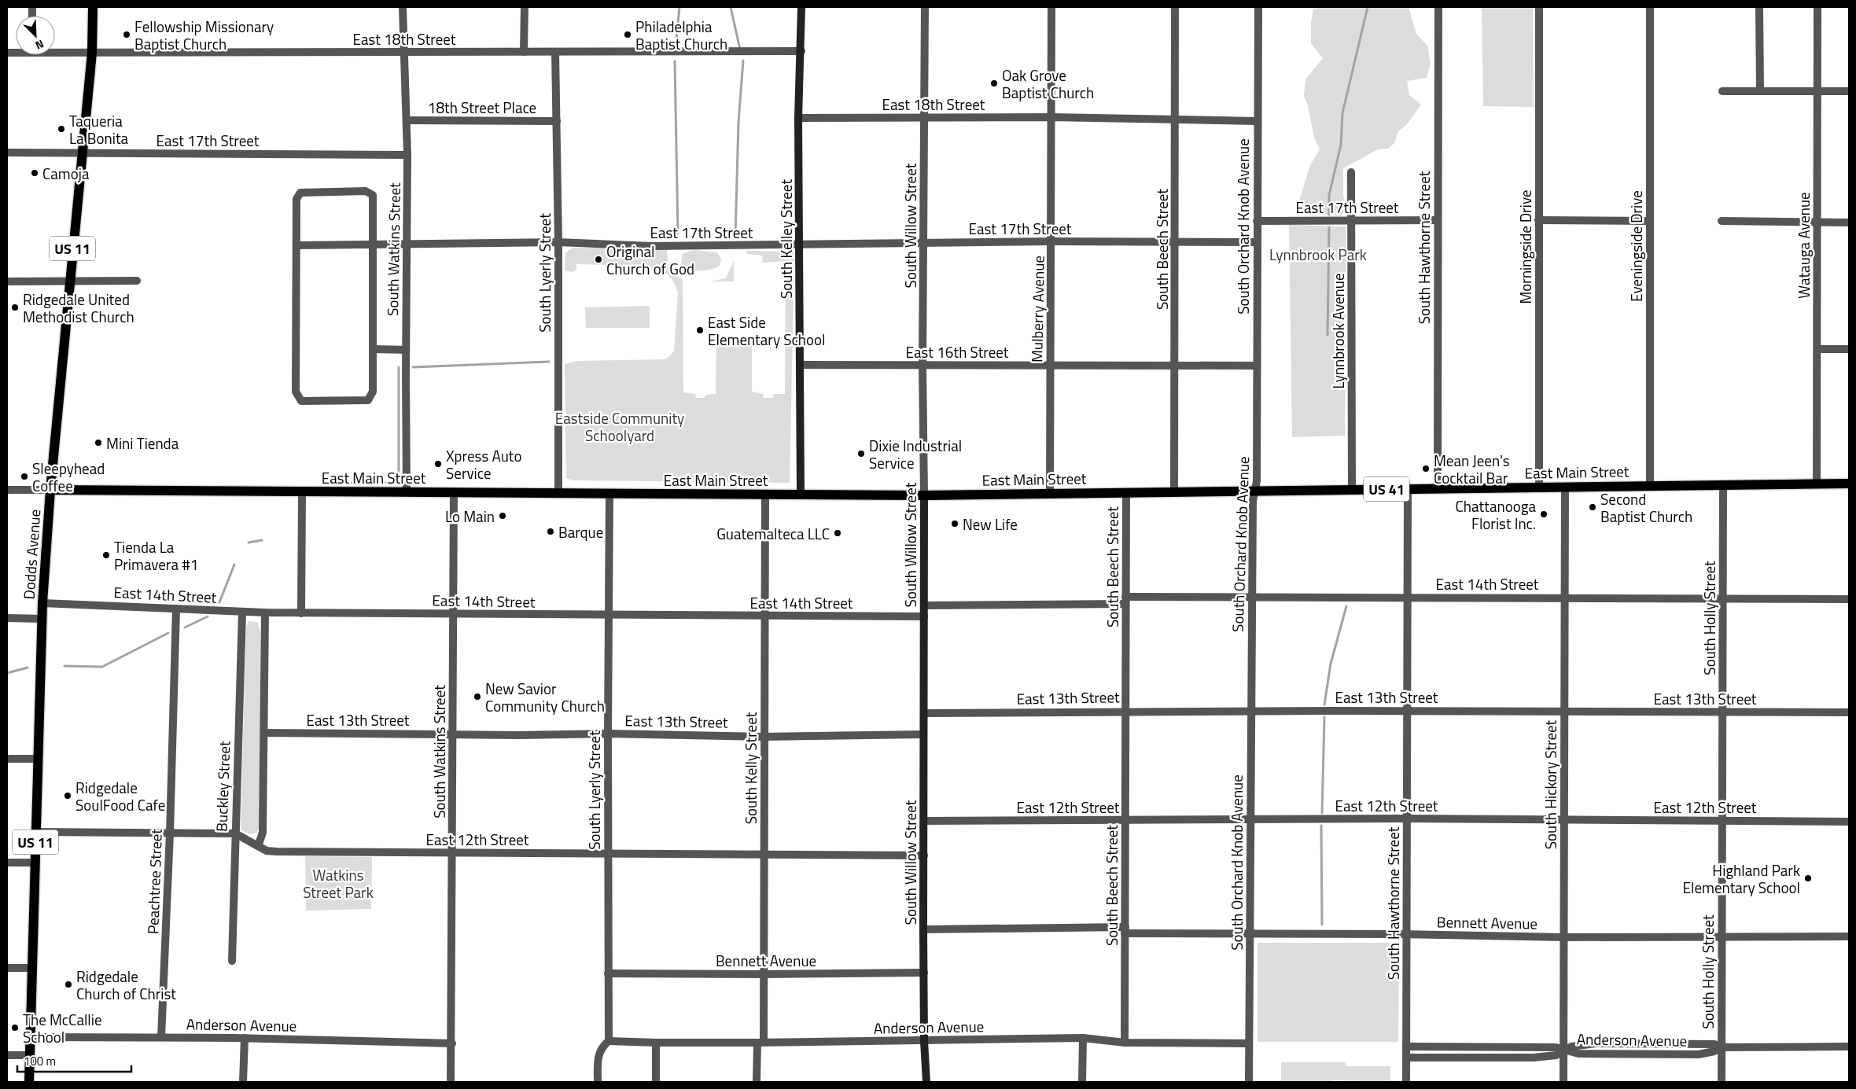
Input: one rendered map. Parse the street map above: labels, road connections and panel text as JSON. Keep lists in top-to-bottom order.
{
  "streets": {
    "main road": [
      "South Willow Street",
      "South Kelley Street",
      "US 11",
      "East Main Street",
      "US 41",
      "Dodds Avenue"
    ],
    "street": [
      "East 18th Street",
      "18th Street Place",
      "East 17th Street",
      "South Orchard Knob Avenue",
      "Watauga Avenue",
      "Eveningside Drive",
      "Morningside Drive",
      "South Hawthorne Street",
      "South Watkins Street",
      "South Beech Street",
      "South Lyerly Street",
      "Mulberry Avenue",
      "Lynnbrook Avenue",
      "East 16th Street",
      "East 14th Street",
      "South Holly Street",
      "East 13th Street",
      "South Kelly Street",
      "South Hickory Street",
      "Buckley Street",
      "East 12th Street",
      "Peachtree Street",
      "Bennett Avenue",
      "Anderson Avenue"
    ]
  },
  "crossings": [
    ["East 18th Street", "South Willow Street"],
    ["East 18th Street", "South Orchard Knob Avenue"],
    ["East 18th Street", "South Kelley Street"],
    ["East 18th Street", "South Watkins Street"],
    ["East 18th Street", "South Beech Street"],
    ["East 18th Street", "South Lyerly Street"],
    ["East 18th Street", "Mulberry Avenue"],
    ["East 18th Street", "Dodds Avenue"],
    ["18th Street Place", "South Watkins Street"],
    ["18th Street Place", "South Lyerly Street"],
    ["East 17th Street", "South Willow Street"],
    ["East 17th Street", "South Orchard Knob Avenue"],
    ["East 17th Street", "South Kelley Street"],
    ["East 17th Street", "South Hawthorne Street"],
    ["East 17th Street", "South Watkins Street"],
    ["East 17th Street", "South Beech Street"],
    ["East 17th Street", "South Lyerly Street"],
    ["East 17th Street", "Mulberry Avenue"],
    ["East 17th Street", "Lynnbrook Avenue"],
    ["East 17th Street", "Dodds Avenue"],
    ["South Willow Street", "East 16th Street"],
    ["South Willow Street", "East Main Street"],
    ["South Willow Street", "East 14th Street"],
    ["South Willow Street", "East 13th Street"],
    ["South Willow Street", "East 12th Street"],
    ["South Willow Street", "Bennett Avenue"],
    ["South Willow Street", "Anderson Avenue"],
    ["South Orchard Knob Avenue", "East 16th Street"],
    ["South Orchard Knob Avenue", "East Main Street"],
    ["South Orchard Knob Avenue", "East 14th Street"],
    ["South Orchard Knob Avenue", "East 13th Street"],
    ["South Orchard Knob Avenue", "East 12th Street"],
    ["South Orchard Knob Avenue", "Bennett Avenue"],
    ["South Orchard Knob Avenue", "Anderson Avenue"],
    ["South Kelley Street", "East 16th Street"],
    ["South Kelley Street", "East Main Street"],
    ["Watauga Avenue", "East Main Street"],
    ["Eveningside Drive", "East Main Street"],
    ["Morningside Drive", "East Main Street"],
    ["South Hawthorne Street", "East Main Street"],
    ["South Hawthorne Street", "East 14th Street"],
    ["South Hawthorne Street", "East 13th Street"],
    ["South Hawthorne Street", "East 12th Street"],
    ["South Hawthorne Street", "Bennett Avenue"],
    ["South Hawthorne Street", "Anderson Avenue"],
    ["South Watkins Street", "East Main Street"],
    ["South Watkins Street", "East 14th Street"],
    ["South Watkins Street", "East 13th Street"],
    ["South Watkins Street", "East 12th Street"],
    ["South Watkins Street", "Anderson Avenue"],
    ["South Beech Street", "East 16th Street"],
    ["South Beech Street", "East Main Street"],
    ["South Beech Street", "East 14th Street"],
    ["South Beech Street", "East 13th Street"],
    ["South Beech Street", "East 12th Street"],
    ["South Beech Street", "Bennett Avenue"],
    ["South Beech Street", "Anderson Avenue"],
    ["South Lyerly Street", "East Main Street"],
    ["South Lyerly Street", "East 14th Street"],
    ["South Lyerly Street", "East 13th Street"],
    ["South Lyerly Street", "East 12th Street"],
    ["South Lyerly Street", "Bennett Avenue"],
    ["South Lyerly Street", "Anderson Avenue"],
    ["Mulberry Avenue", "East 16th Street"],
    ["Mulberry Avenue", "East Main Street"],
    ["Lynnbrook Avenue", "East Main Street"],
    ["East Main Street", "Dodds Avenue"],
    ["East Main Street", "South Holly Street"],
    ["East Main Street", "South Kelly Street"],
    ["East Main Street", "South Hickory Street"],
    ["Dodds Avenue", "East 14th Street"],
    ["Dodds Avenue", "East 12th Street"],
    ["Dodds Avenue", "Anderson Avenue"],
    ["East 14th Street", "South Holly Street"],
    ["East 14th Street", "South Kelly Street"],
    ["East 14th Street", "South Hickory Street"],
    ["East 14th Street", "Buckley Street"],
    ["East 14th Street", "Peachtree Street"],
    ["South Holly Street", "East 13th Street"],
    ["South Holly Street", "East 12th Street"],
    ["South Holly Street", "Bennett Avenue"],
    ["South Holly Street", "Anderson Avenue"],
    ["East 13th Street", "South Kelly Street"],
    ["East 13th Street", "South Hickory Street"],
    ["South Kelly Street", "East 12th Street"],
    ["South Kelly Street", "Bennett Avenue"],
    ["South Kelly Street", "Anderson Avenue"],
    ["South Hickory Street", "East 12th Street"],
    ["South Hickory Street", "Bennett Avenue"],
    ["South Hickory Street", "Anderson Avenue"],
    ["Buckley Street", "East 12th Street"],
    ["East 12th Street", "Peachtree Street"],
    ["Peachtree Street", "Anderson Avenue"]
  ],
  "parks": ["Lynnbrook Park", "Eastside Community Schoolyard", "Watkins Street Park"],
  "places": [
    "Fellowship Missionary Baptist Church",
    "Philadelphia Baptist Church",
    "Oak Grove Baptist Church",
    "Taqueria La Bonita",
    "Camoja",
    "Original Church of God",
    "Ridgedale United Methodist Church",
    "East Side Elementary School",
    "Mini Tienda",
    "Dixie Industrial Service",
    "Xpress Auto Service",
    "Mean Jeen's Cocktail Bar",
    "Sleepyhead Coffee",
    "Second Baptist Church",
    "Chattanooga Florist Inc.",
    "Lo Main",
    "New Life",
    "Barque",
    "Guatemalteca LLC",
    "Tienda La Primavera #1",
    "New Savior Community Church",
    "Ridgedale SoulFood Cafe",
    "Highland Park Elementary School",
    "Ridgedale Church of Christ",
    "The McCallie School"
  ],
  "scale_bar": "100 m",
  "north": "bottom right"
}
